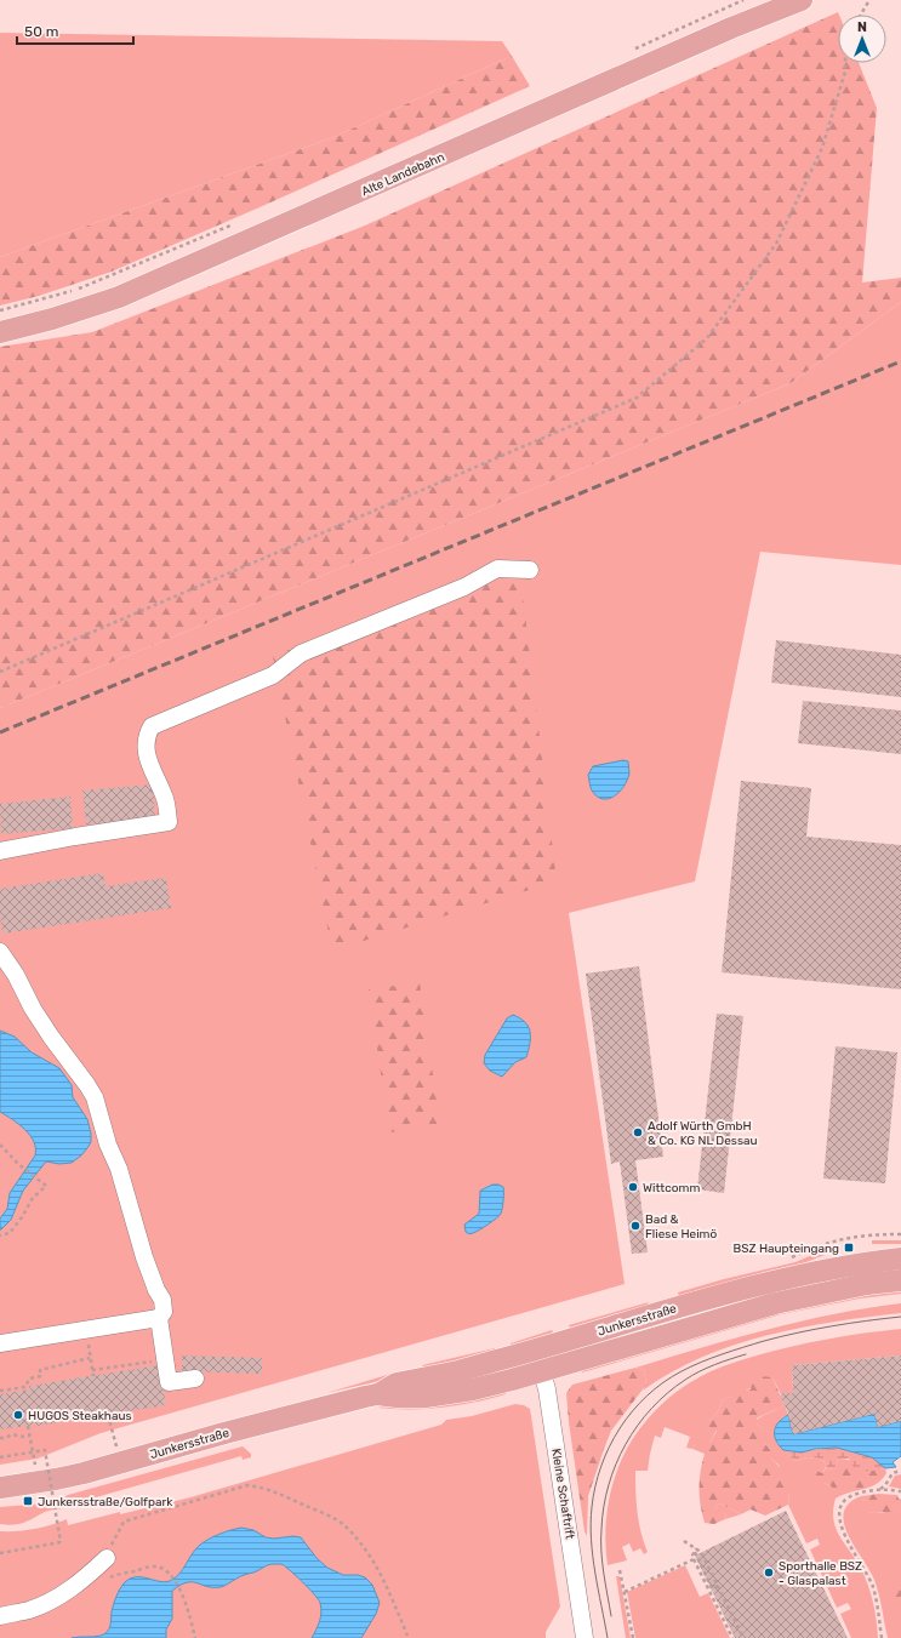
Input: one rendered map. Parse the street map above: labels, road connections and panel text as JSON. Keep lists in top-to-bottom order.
{
  "streets": {
    "main road": ["Alte Landebahn", "Junkersstraße"],
    "street": ["Kleine Schaftrift"]
  },
  "crossings": [
    ["Junkersstraße", "Kleine Schaftrift"]
  ],
  "places": {
    "other": [
      "Adolf Würth GmbH & Co. KG NL Dessau",
      "Wittcomm",
      "Bad & Fliese Heimö",
      "HUGOS Steakhaus",
      "Sporthalle BSZ - Glaspalast"
    ],
    "transit": ["BSZ Haupteingang", "Junkersstraße/Golfpark"]
  },
  "scale_bar": "50 m",
  "north": "top"
}
